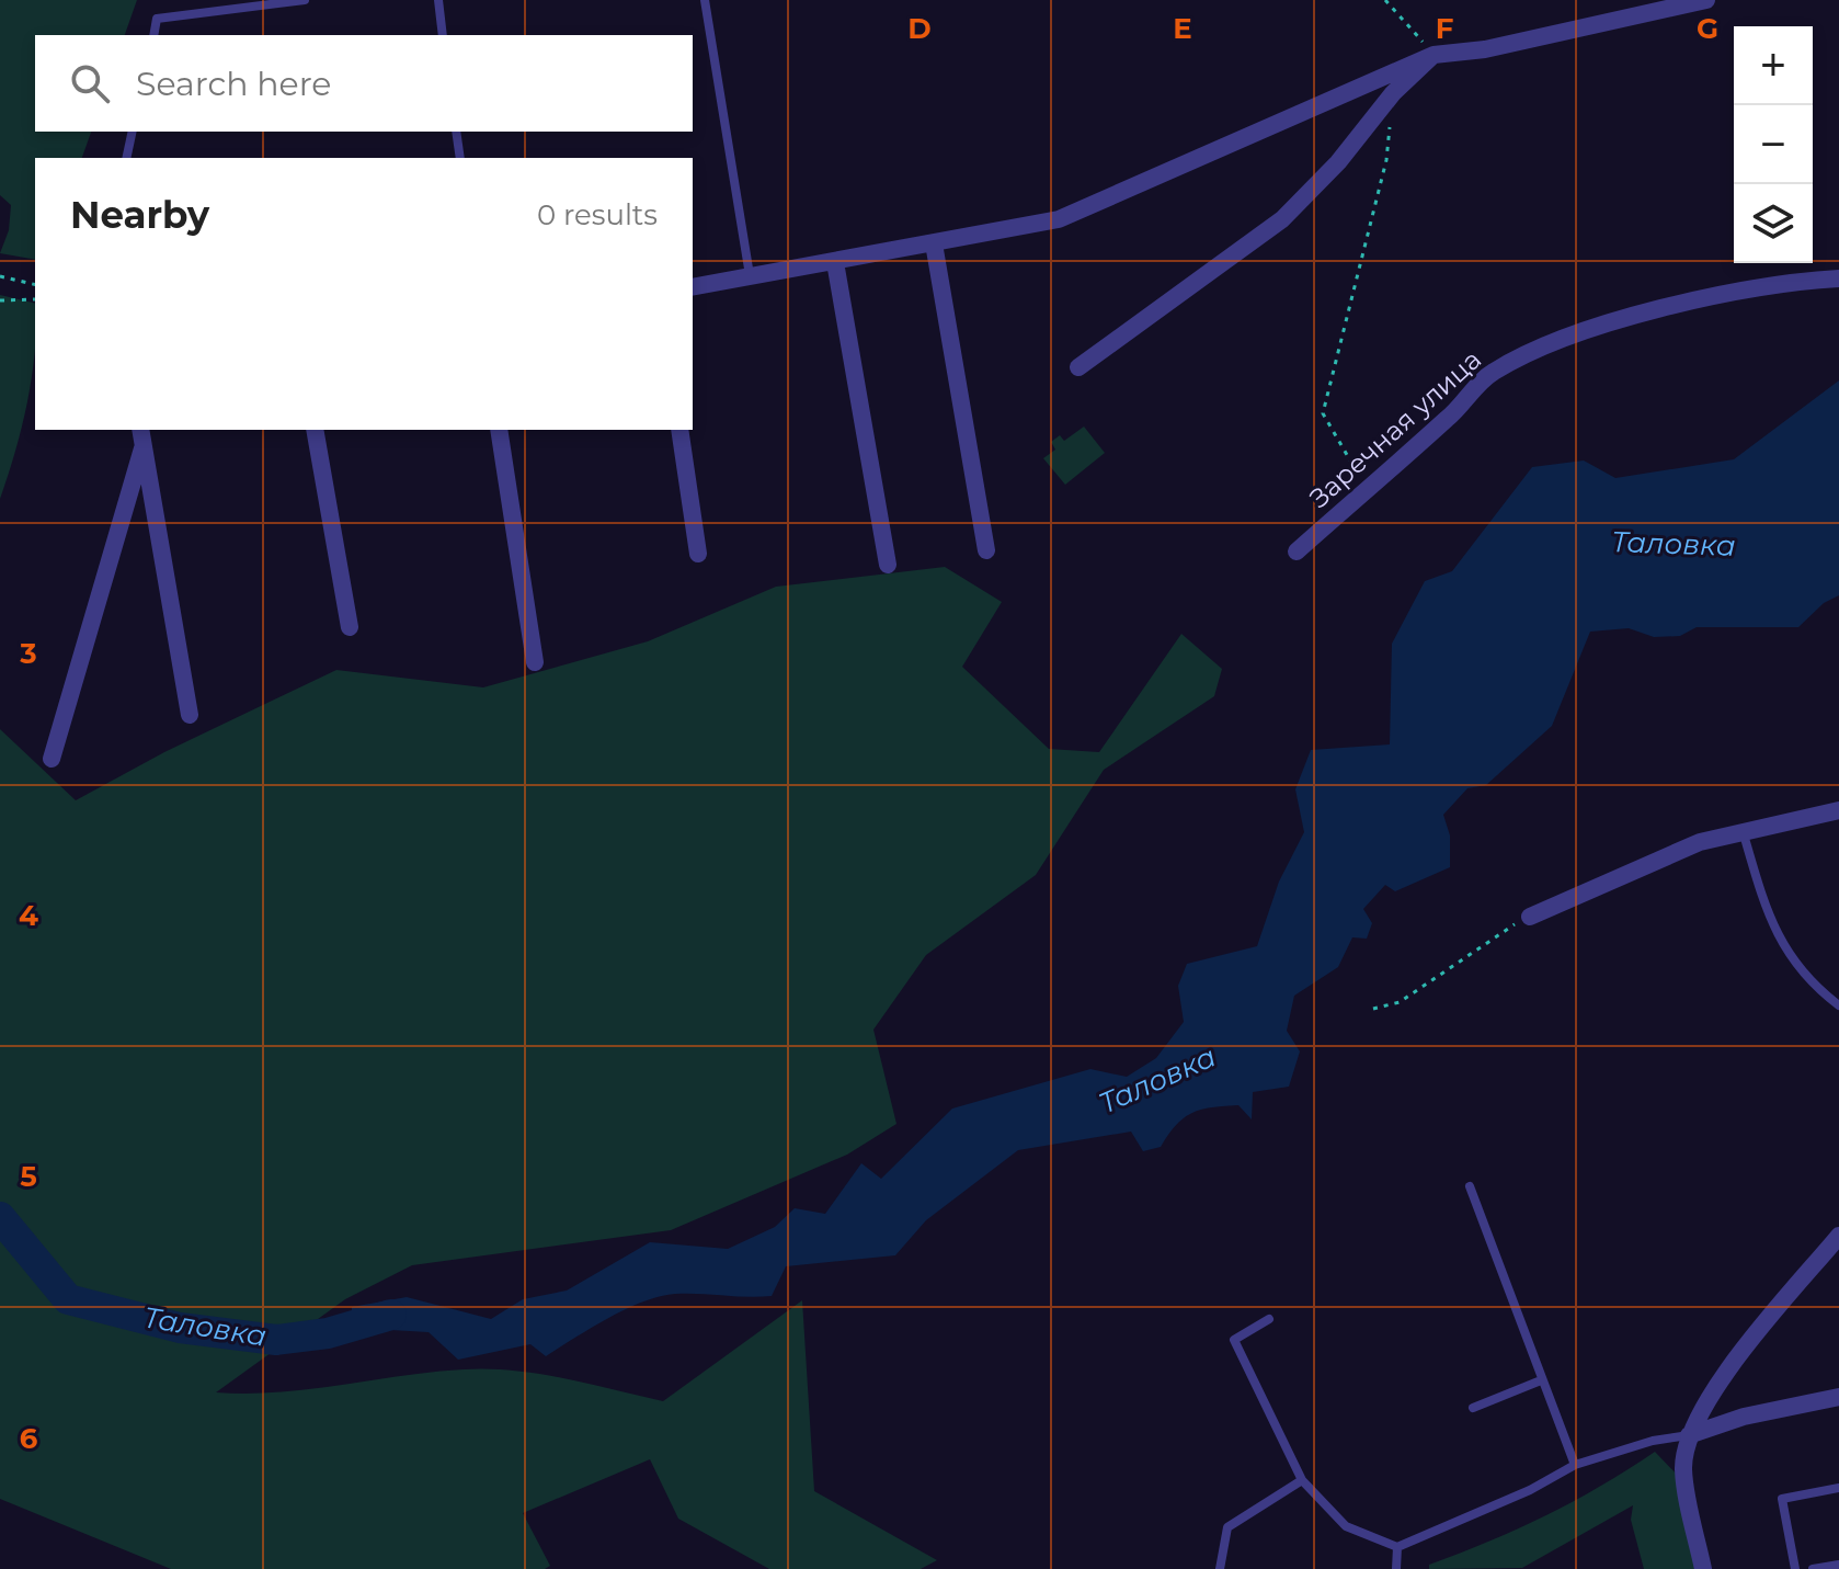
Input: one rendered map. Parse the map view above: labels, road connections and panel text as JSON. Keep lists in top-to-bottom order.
{
  "streets": {
    "street": ["Заречная улица"]
  },
  "water": ["Таловка"],
  "page": {
    "map_buttons": ["+", "−"],
    "search": "Search here",
    "heading": ["Nearby", "0 results"]
  },
  "grid": {
    "columns": [
      "D",
      "E",
      "F",
      "G"
    ],
    "rows": [
      "3",
      "4",
      "5",
      "6"
    ]
  }
}
